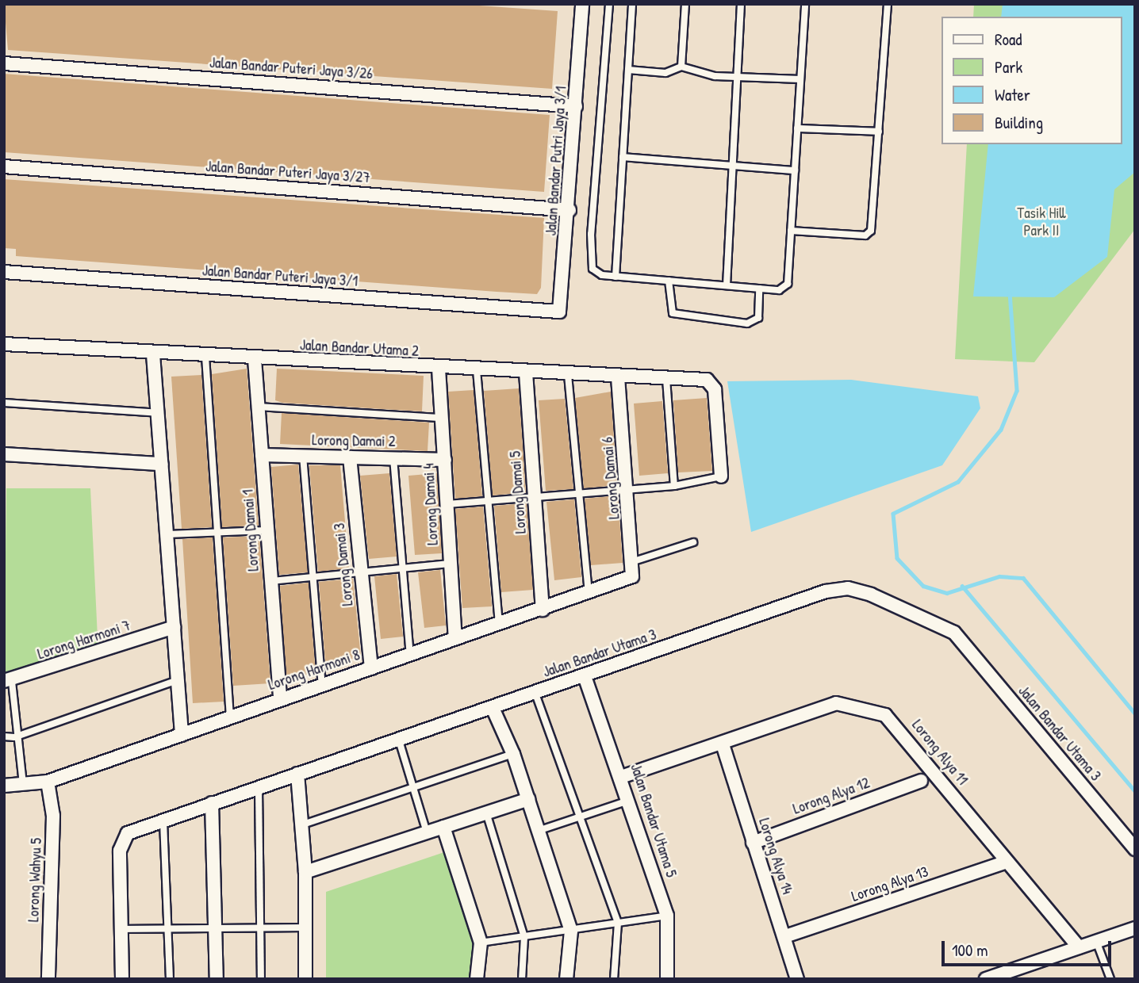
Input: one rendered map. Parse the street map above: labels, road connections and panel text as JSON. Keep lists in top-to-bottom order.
{
  "streets": {
    "street": [
      "Jalan Bandar Puteri Jaya 3/26",
      "Jalan Bandar Putri Jaya 3/1",
      "Jalan Bandar Puteri Jaya 3/27",
      "Jalan Bandar Puteri Jaya 3/1",
      "Jalan Bandar Utama 2",
      "Lorong Damai 2",
      "Lorong Damai 6",
      "Lorong Damai 5",
      "Lorong Damai 4",
      "Lorong Damai 1",
      "Lorong Damai 3",
      "Lorong Harmoni 7",
      "Jalan Bandar Utama 3",
      "Lorong Harmoni 8",
      "Lorong Alya 11",
      "Lorong Alya 12",
      "Jalan Bandar Utama 5",
      "Lorong Alya 14",
      "Lorong Wahyu 5",
      "Lorong Alya 13"
    ]
  },
  "crossings": [
    ["Jalan Bandar Puteri Jaya 3/26", "Jalan Bandar Putri Jaya 3/1"],
    ["Jalan Bandar Putri Jaya 3/1", "Jalan Bandar Puteri Jaya 3/27"],
    ["Jalan Bandar Putri Jaya 3/1", "Jalan Bandar Puteri Jaya 3/1"],
    ["Jalan Bandar Utama 2", "Lorong Damai 6"],
    ["Jalan Bandar Utama 2", "Lorong Damai 5"],
    ["Jalan Bandar Utama 2", "Lorong Damai 4"],
    ["Jalan Bandar Utama 2", "Lorong Damai 1"],
    ["Lorong Damai 2", "Lorong Damai 4"],
    ["Lorong Damai 2", "Lorong Damai 1"],
    ["Lorong Damai 2", "Lorong Damai 3"],
    ["Lorong Damai 6", "Lorong Harmoni 8"],
    ["Lorong Damai 5", "Lorong Harmoni 8"],
    ["Lorong Damai 4", "Lorong Harmoni 8"],
    ["Lorong Damai 1", "Lorong Harmoni 8"],
    ["Lorong Damai 3", "Lorong Harmoni 8"],
    ["Jalan Bandar Utama 3", "Jalan Bandar Utama 5"],
    ["Lorong Harmoni 8", "Lorong Wahyu 5"],
    ["Lorong Alya 11", "Jalan Bandar Utama 5"],
    ["Lorong Alya 11", "Lorong Alya 14"],
    ["Lorong Alya 11", "Lorong Alya 13"],
    ["Lorong Alya 12", "Lorong Alya 14"],
    ["Lorong Alya 14", "Lorong Alya 13"]
  ],
  "parks": ["Tasik Hill Park II"],
  "legend": [
    "Road",
    "Park",
    "Water",
    "Building"
  ],
  "scale_bar": "100 m"
}
